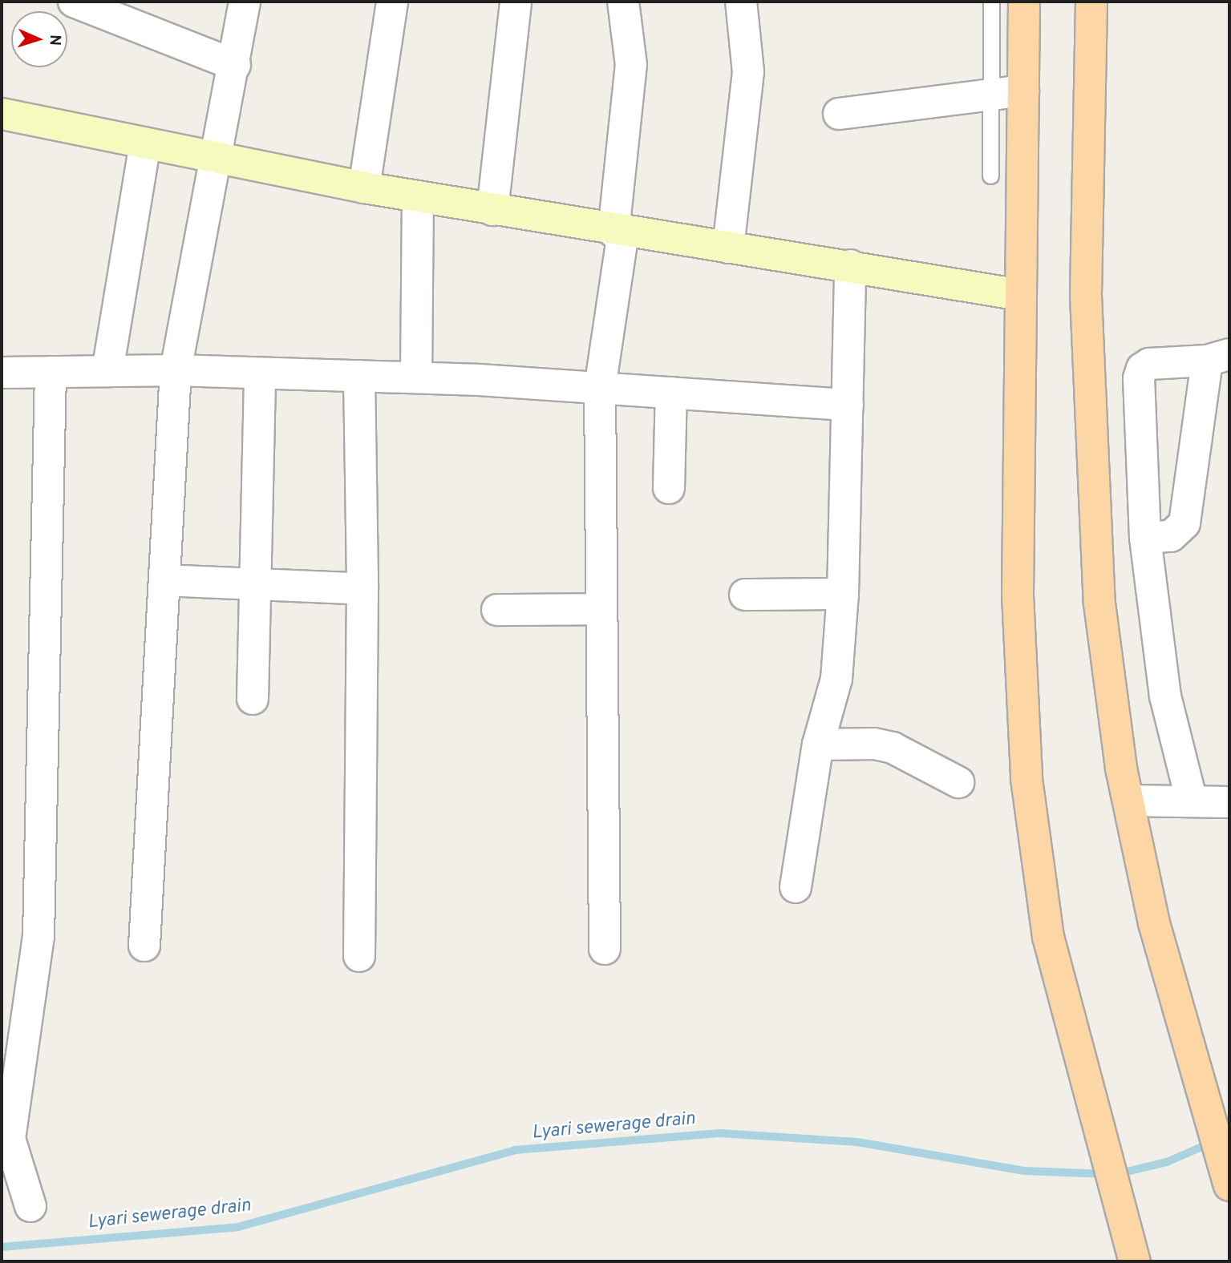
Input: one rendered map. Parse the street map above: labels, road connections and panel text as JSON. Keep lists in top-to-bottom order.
{
  "water": ["Lyari sewerage drain"],
  "north": "right"
}
